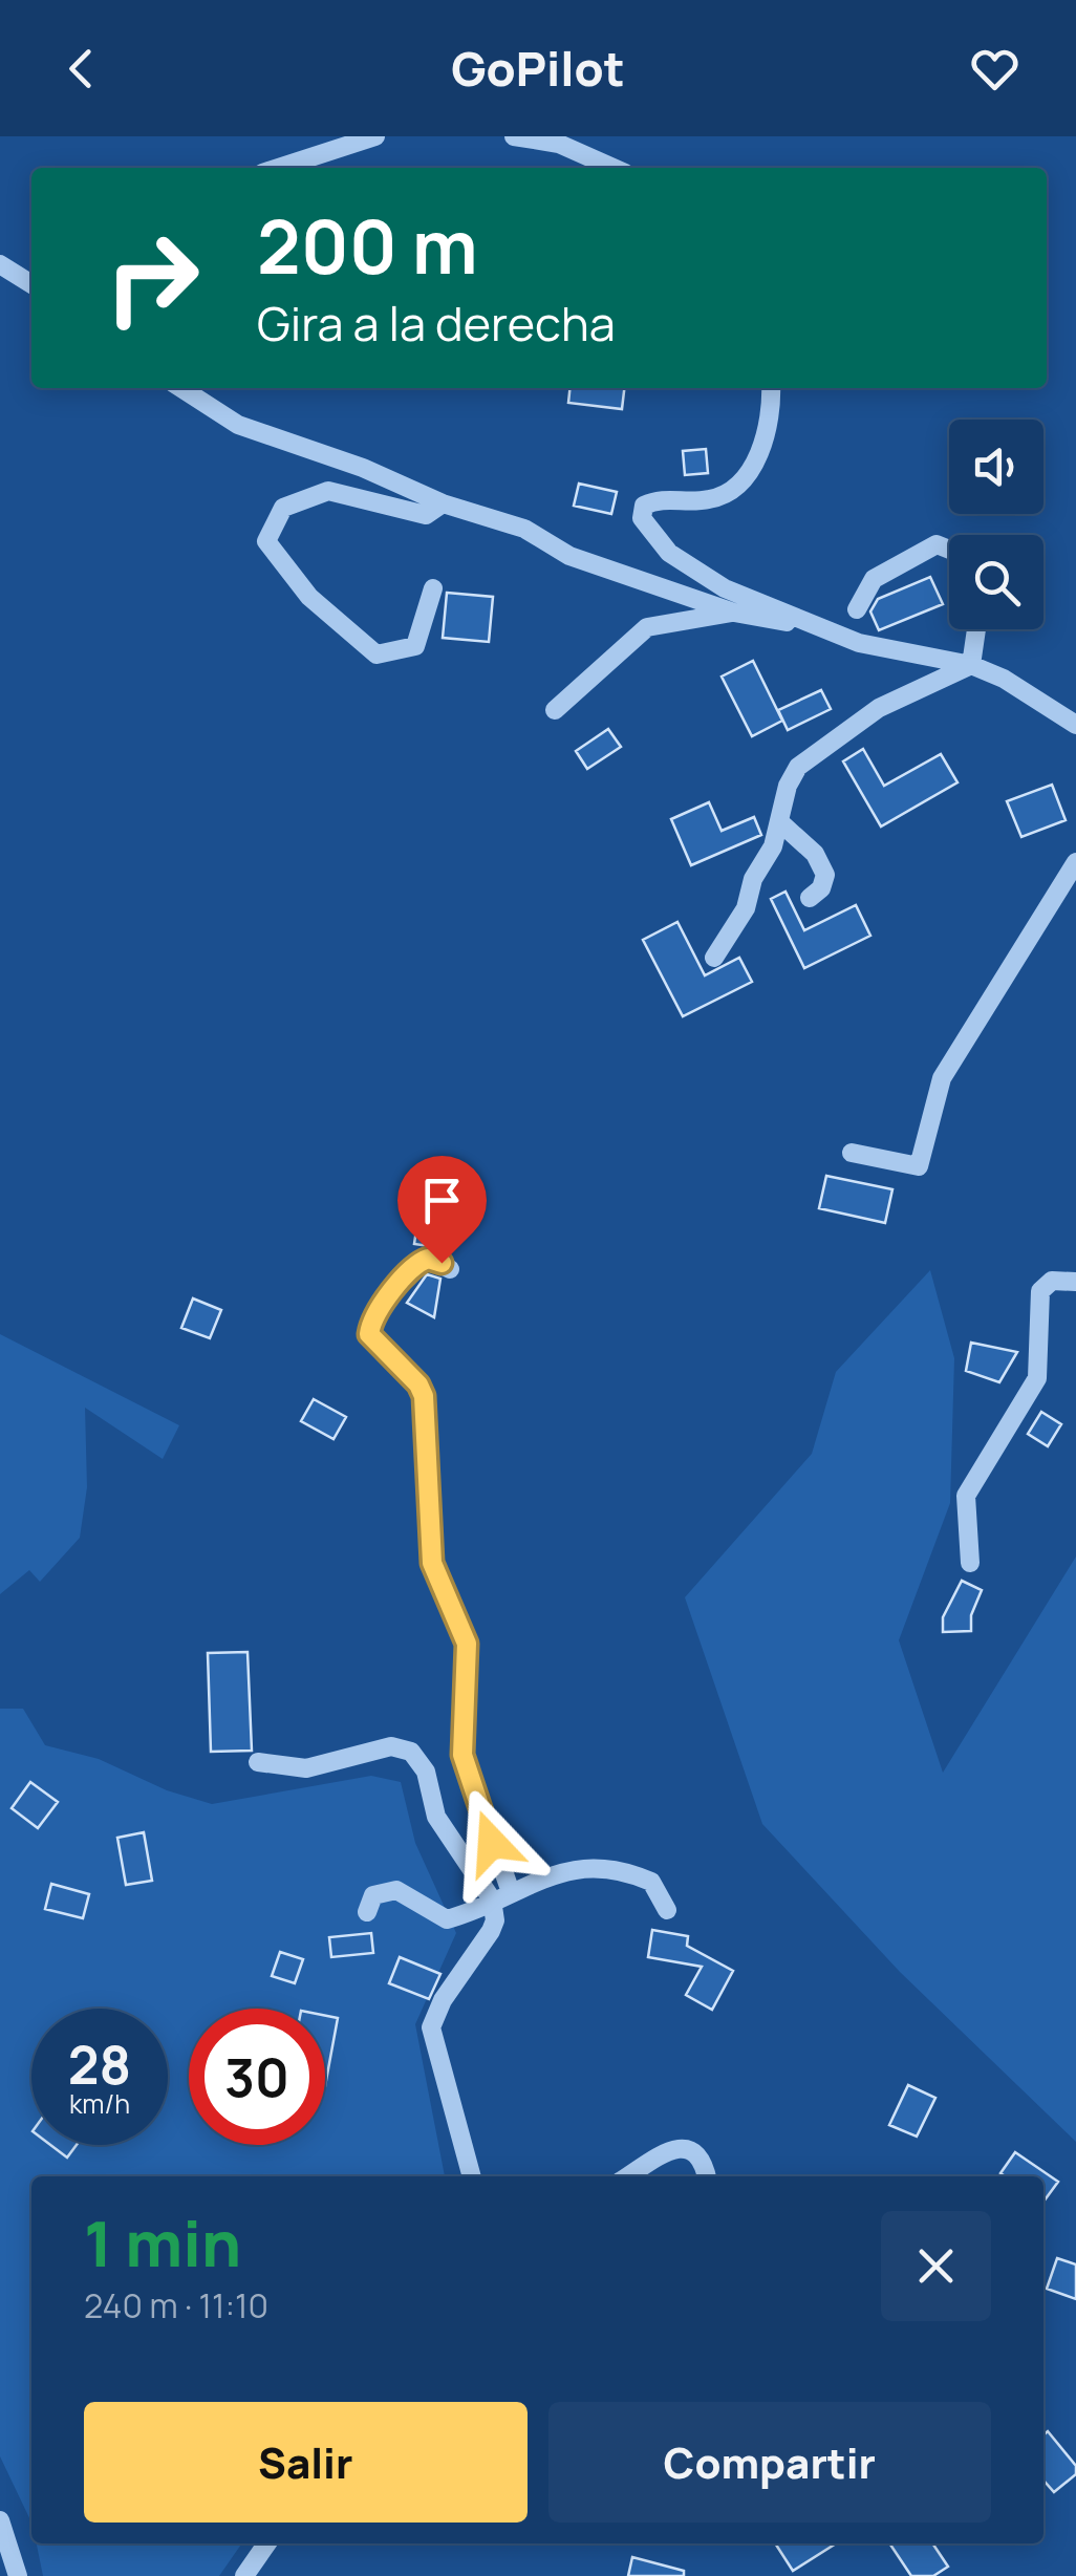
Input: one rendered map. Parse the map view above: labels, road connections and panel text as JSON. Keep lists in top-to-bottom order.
{
  "page": {
    "header": "GoPilot",
    "turn": ["200 m", "Gira a la derecha"],
    "speed": "28 km/h",
    "limit": "30",
    "heading": ["1 min", "240 m · 11:10"],
    "buttons": ["Salir", "Compartir"]
  }
}
